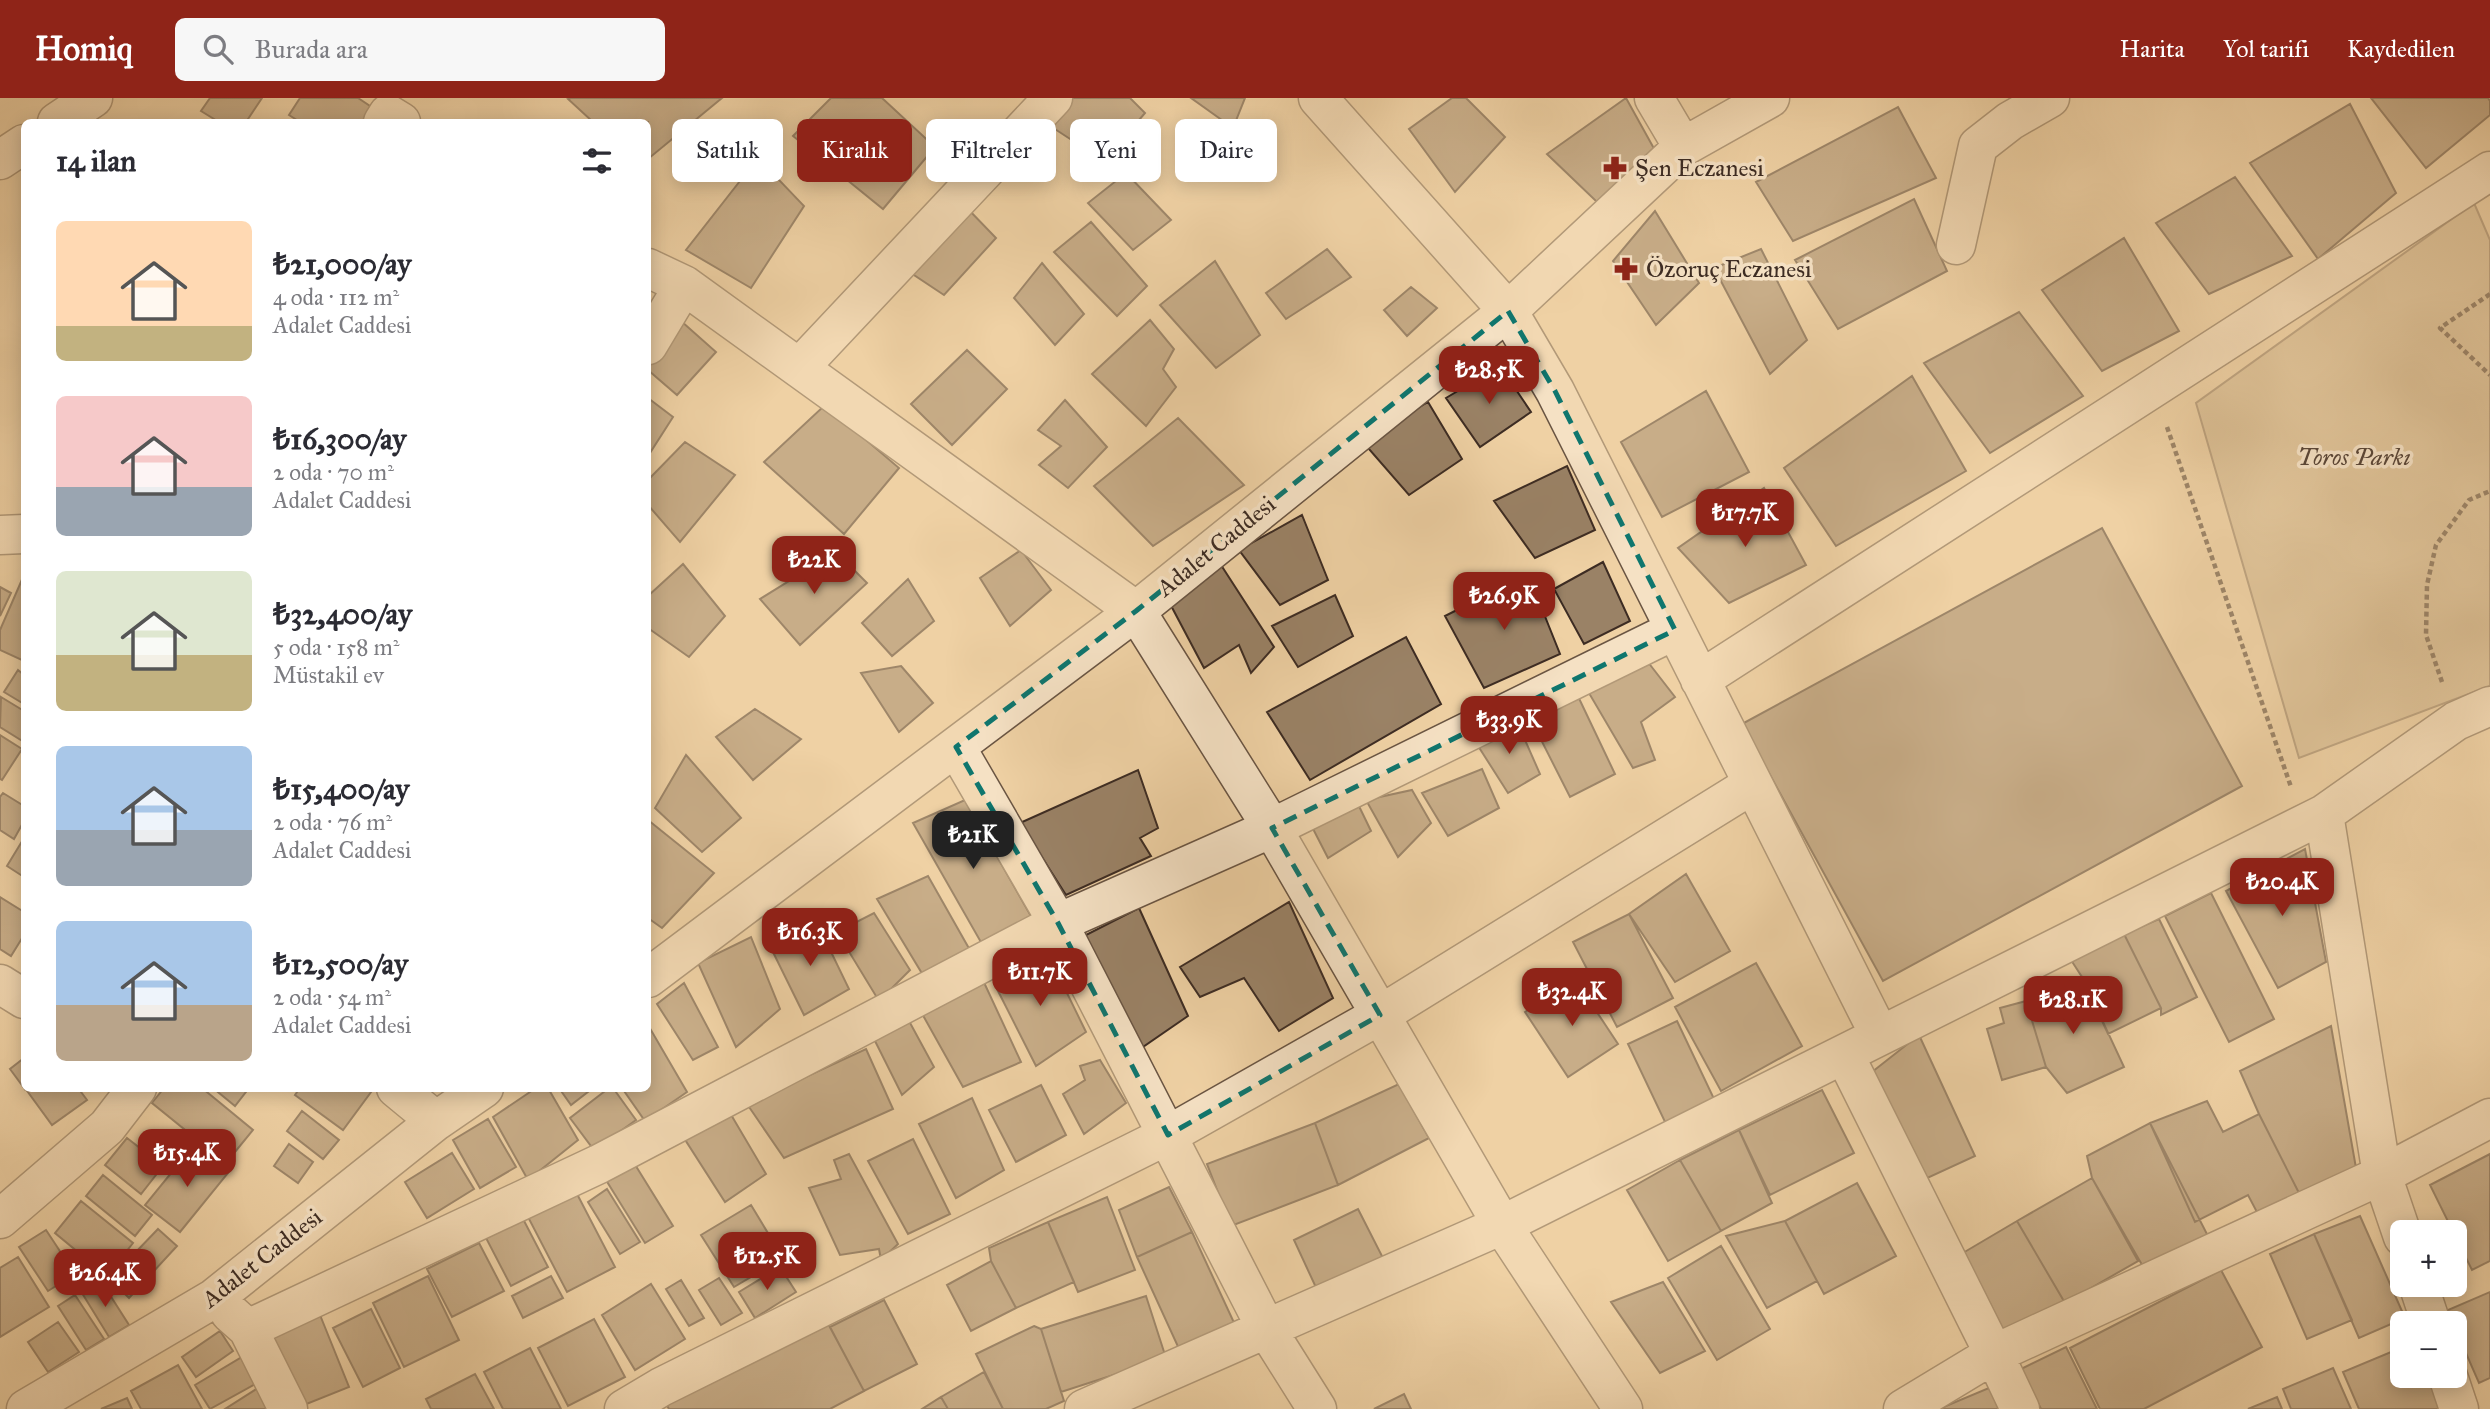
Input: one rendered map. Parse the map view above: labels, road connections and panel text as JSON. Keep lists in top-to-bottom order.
{
  "streets": {
    "street": ["Adalet Caddesi"]
  },
  "parks": ["Toros Parkı"],
  "places": {
    "pharmacy": ["Şen Eczanesi", "Özoruç Eczanesi"]
  },
  "page": {
    "header": "Homiq",
    "search": "Burada ara",
    "nav": ["Harita", "Yol tarifi", "Kaydedilen"],
    "chip": [
      "Satılık",
      "Kiralık",
      "Filtreler",
      "Yeni",
      "Daire"
    ],
    "heading": "14 ilan",
    "list": [
      {
        "name": "₺21,000/ay",
        "note": "4 oda · 112 m² · Adalet Caddesi"
      },
      {
        "name": "₺16,300/ay",
        "note": "2 oda · 70 m² · Adalet Caddesi"
      },
      {
        "name": "₺32,400/ay",
        "note": "5 oda · 158 m² · Müstakil ev"
      },
      {
        "name": "₺15,400/ay",
        "note": "2 oda · 76 m² · Adalet Caddesi"
      },
      {
        "name": "₺12,500/ay",
        "note": "2 oda · 54 m² · Adalet Caddesi"
      }
    ],
    "price": [
      "₺28.5K",
      "₺17.7K",
      "₺22K",
      "₺26.9K",
      "₺33.9K",
      "₺21K",
      "₺20.4K",
      "₺16.3K",
      "₺11.7K",
      "₺32.4K",
      "₺28.1K",
      "₺15.4K",
      "₺12.5K",
      "₺26.4K"
    ],
    "map_buttons": ["+", "−"]
  }
}
